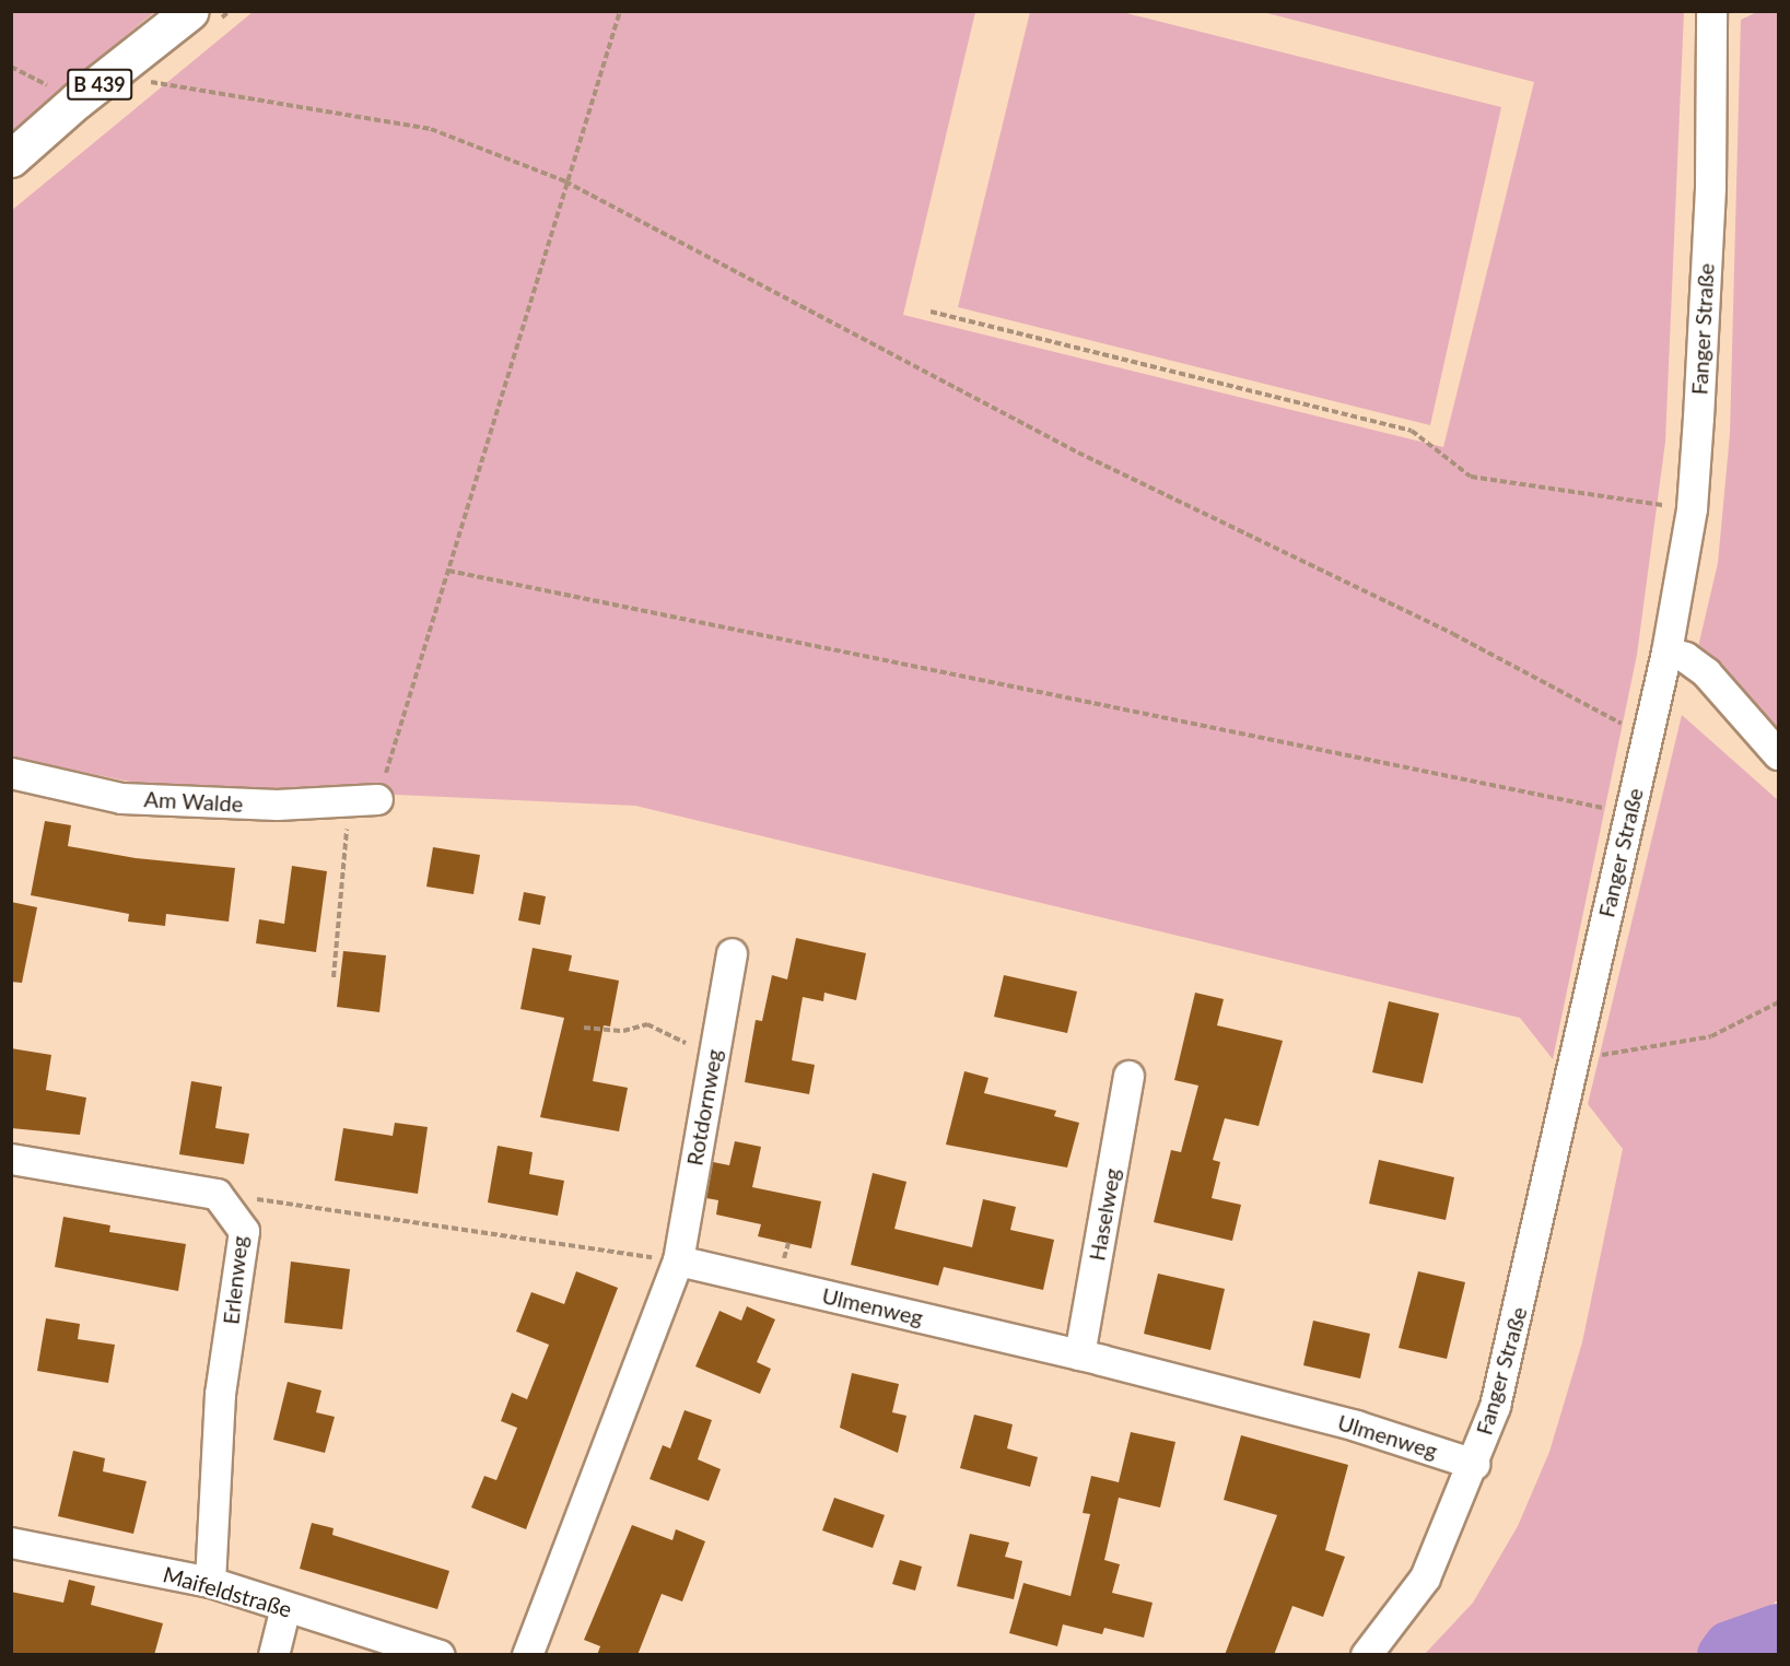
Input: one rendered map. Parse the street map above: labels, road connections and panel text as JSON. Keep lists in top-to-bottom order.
{
  "streets": {
    "main road": ["B 439"],
    "street": [
      "Fanger Straße",
      "Am Walde",
      "Rotdornweg",
      "Haselweg",
      "Erlenweg",
      "Ulmenweg",
      "Maifeldstraße"
    ]
  },
  "crossings": [
    ["Fanger Straße", "Ulmenweg"],
    ["Rotdornweg", "Ulmenweg"],
    ["Haselweg", "Ulmenweg"],
    ["Erlenweg", "Maifeldstraße"]
  ]
}
